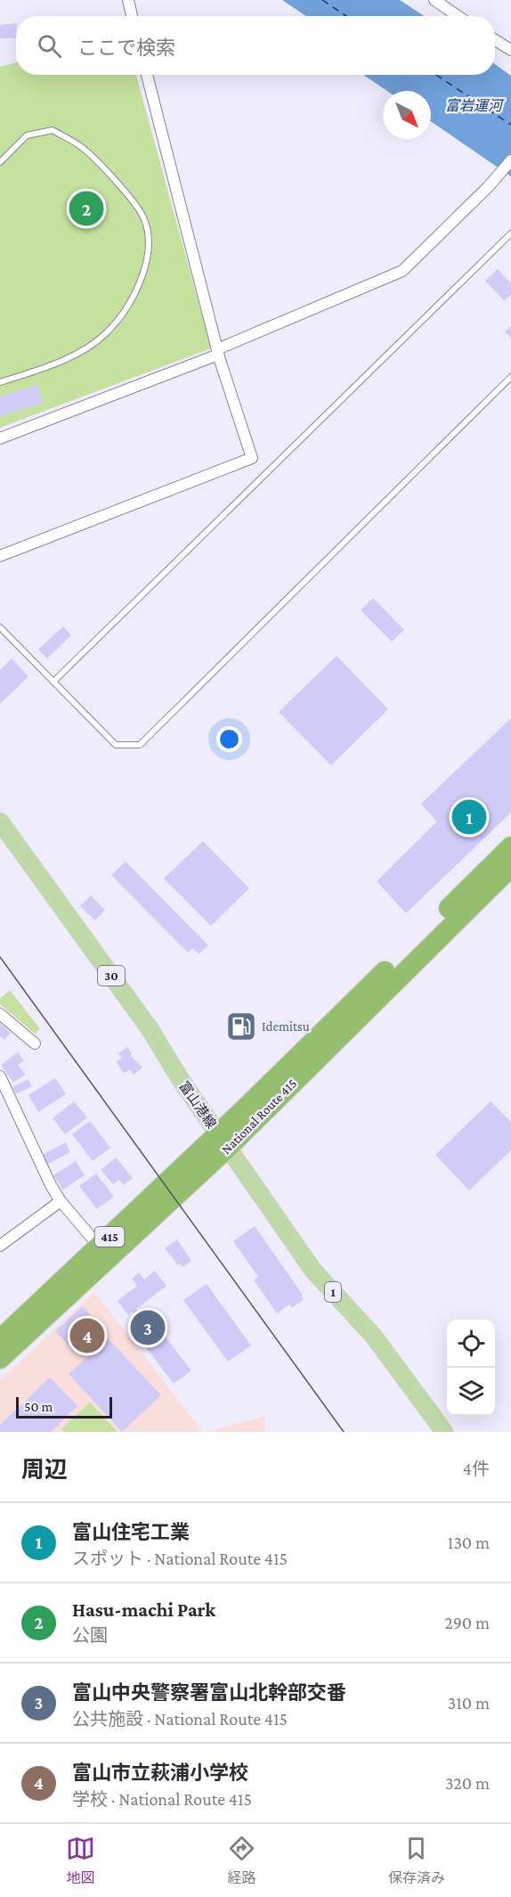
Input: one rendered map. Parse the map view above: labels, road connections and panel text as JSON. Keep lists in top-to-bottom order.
{
  "streets": {
    "highway": ["National Route 415", "415"],
    "main road": ["30", "富山港線", "1"]
  },
  "crossings": [
    ["富山港線", "National Route 415"]
  ],
  "water": ["富岩運河"],
  "places": {
    "fuel station": ["Idemitsu"]
  },
  "scale_bar": "50 m",
  "north": "bottom right",
  "page": {
    "search": "ここで検索",
    "pins": [
      "2",
      "1",
      "3",
      "4"
    ],
    "scale": "50 m",
    "heading": ["周辺", "4件"],
    "list": [
      {
        "mark": "1",
        "name": "富山住宅工業",
        "note": "スポット · National Route 415",
        "value": "130 m"
      },
      {
        "mark": "2",
        "name": "Hasu-machi Park",
        "note": "公園",
        "value": "290 m"
      },
      {
        "mark": "3",
        "name": "富山中央警察署富山北幹部交番",
        "note": "公共施設 · National Route 415",
        "value": "310 m"
      },
      {
        "mark": "4",
        "name": "富山市立萩浦小学校",
        "note": "学校 · National Route 415",
        "value": "320 m"
      }
    ],
    "nav": ["地図", "経路", "保存済み"]
  }
}
